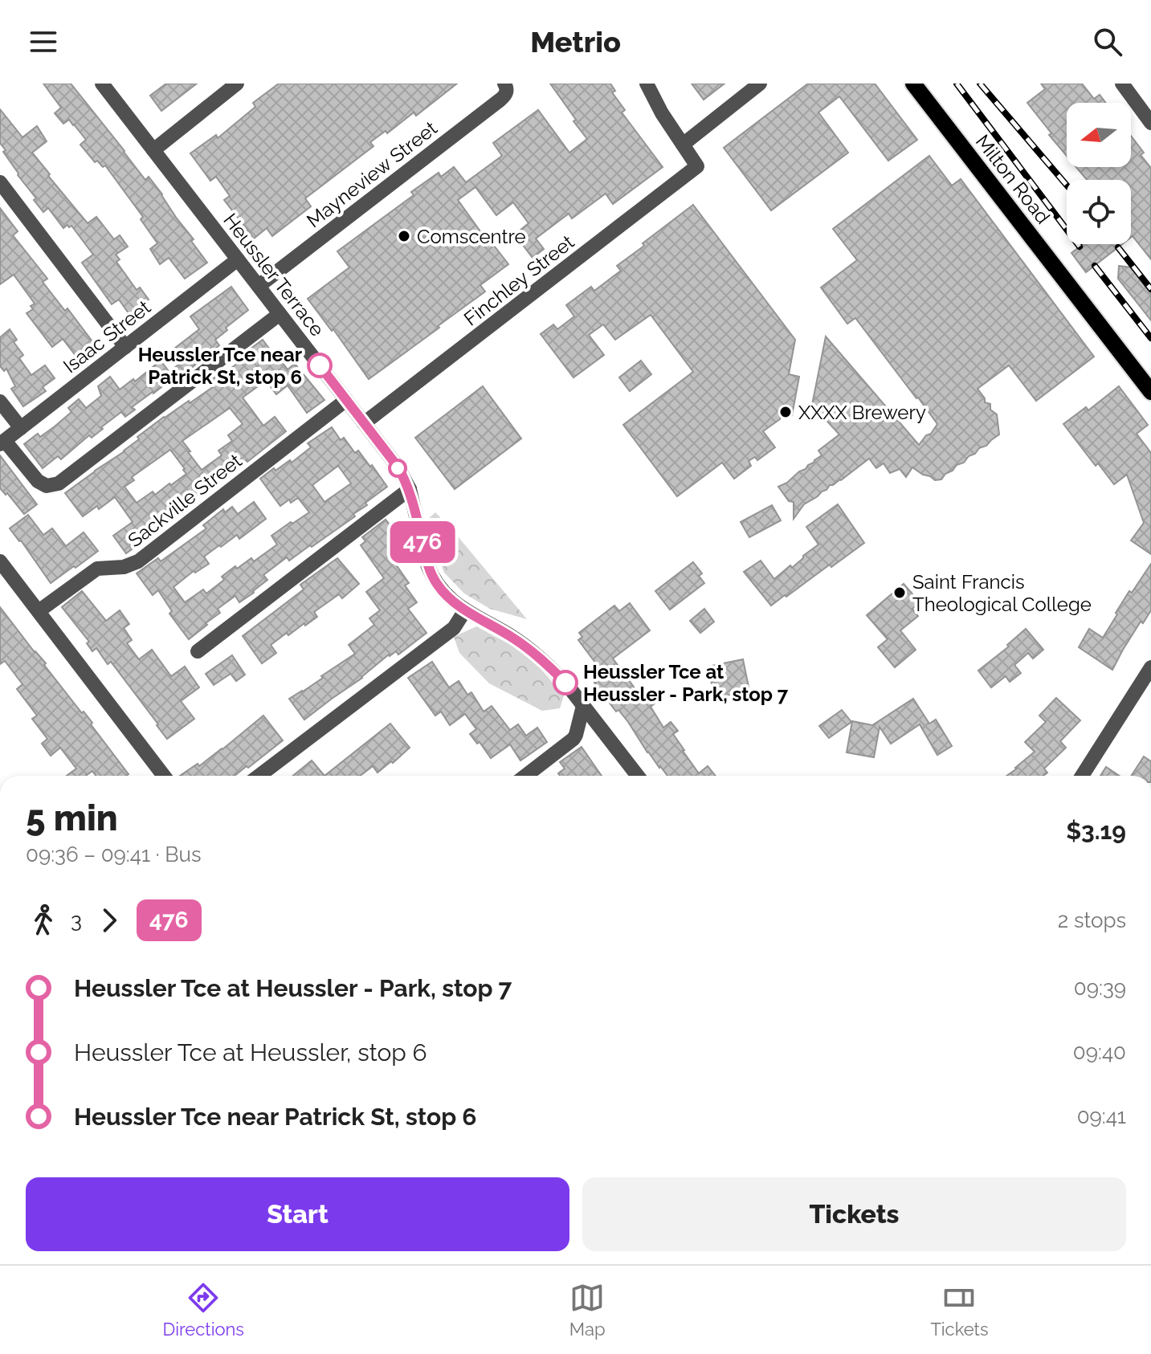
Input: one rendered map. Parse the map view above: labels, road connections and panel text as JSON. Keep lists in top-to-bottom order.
{
  "streets": {
    "main road": ["Milton Road"],
    "street": [
      "Mayneview Street",
      "Heussler Terrace",
      "Finchley Street",
      "Isaac Street",
      "Sackville Street"
    ]
  },
  "crossings": [
    ["Mayneview Street", "Heussler Terrace"],
    ["Heussler Terrace", "Finchley Street"],
    ["Heussler Terrace", "Isaac Street"],
    ["Heussler Terrace", "Sackville Street"]
  ],
  "places": [
    "Comscentre",
    "Heussler Tce near Patrick St, stop 6",
    "XXXX Brewery",
    "Saint Francis Theological College",
    "Heussler Tce at Heussler - Park, stop 7"
  ],
  "lines": ["bus line 476"],
  "north": "left",
  "page": {
    "header": "Metrio",
    "on_map": "476",
    "heading": ["5 min", "09:36 – 09:41 · Bus", "$3.19"],
    "legs": ["3", "476", "2 stops"],
    "list": [
      {
        "name": "Heussler Tce at Heussler - Park, stop 7",
        "value": "09:39"
      },
      {
        "name": "Heussler Tce at Heussler, stop 6",
        "value": "09:40"
      },
      {
        "name": "Heussler Tce near Patrick St, stop 6",
        "value": "09:41"
      }
    ],
    "buttons": ["Start", "Tickets"],
    "tabs": ["Directions", "Map", "Tickets"]
  }
}
